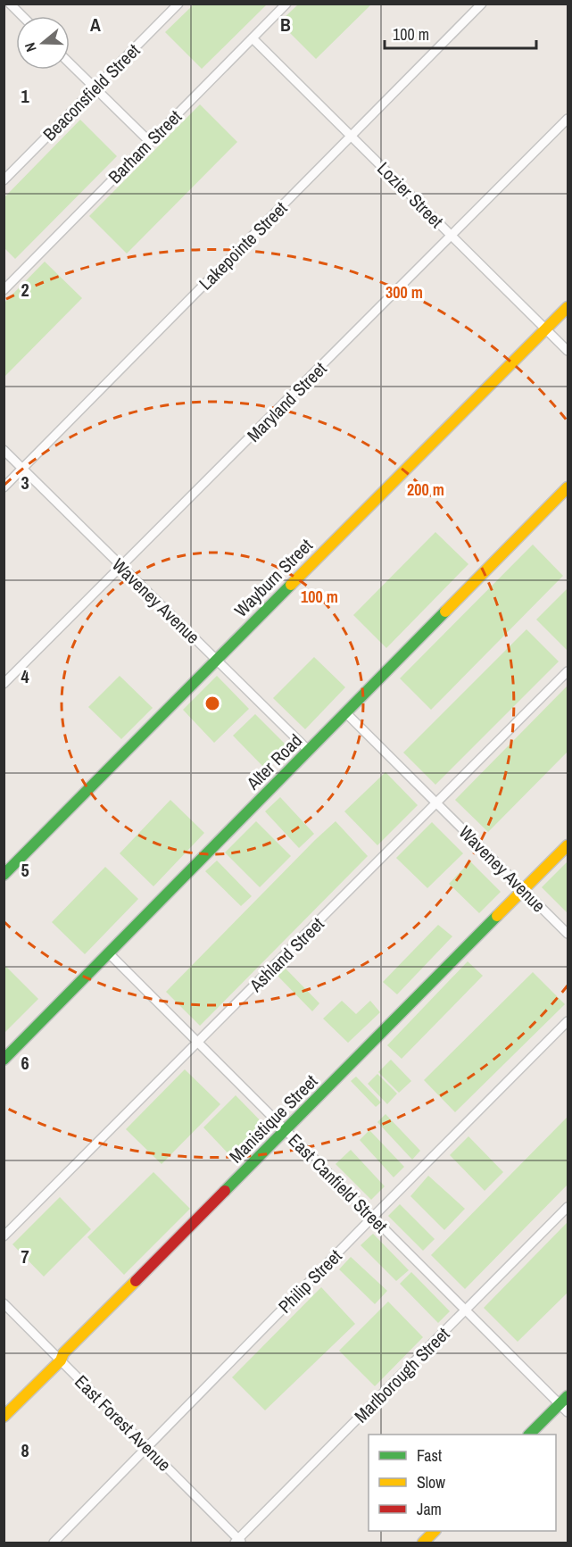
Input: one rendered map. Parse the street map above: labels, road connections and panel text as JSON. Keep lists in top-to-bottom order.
{
  "streets": {
    "street": [
      "Beaconsfield Street",
      "Barham Street",
      "Lozier Street",
      "Lakepointe Street",
      "Maryland Street",
      "Wayburn Street",
      "Waveney Avenue",
      "Alter Road",
      "Ashland Street",
      "Manistique Street",
      "East Canfield Street",
      "Philip Street",
      "Marlborough Street",
      "East Forest Avenue"
    ]
  },
  "crossings": [
    ["Barham Street", "Lozier Street"],
    ["Lozier Street", "Lakepointe Street"],
    ["Lozier Street", "Maryland Street"],
    ["Lozier Street", "Wayburn Street"],
    ["Lakepointe Street", "Waveney Avenue"],
    ["Maryland Street", "Waveney Avenue"],
    ["Wayburn Street", "Waveney Avenue"],
    ["Waveney Avenue", "Alter Road"],
    ["Waveney Avenue", "Ashland Street"],
    ["Waveney Avenue", "Manistique Street"],
    ["Alter Road", "East Canfield Street"],
    ["Ashland Street", "East Canfield Street"],
    ["Manistique Street", "East Canfield Street"],
    ["Manistique Street", "East Forest Avenue"],
    ["East Canfield Street", "Philip Street"],
    ["East Canfield Street", "Marlborough Street"],
    ["Philip Street", "East Forest Avenue"],
    ["Marlborough Street", "East Forest Avenue"]
  ],
  "legend": ["Fast", "Slow", "Jam"],
  "scale_bar": "100 m",
  "north": "left",
  "grid": {
    "columns": ["A", "B"],
    "rows": [
      "1",
      "2",
      "3",
      "4",
      "5",
      "6",
      "7",
      "8"
    ]
  },
  "rings": ["300 m", "200 m", "100 m"]
}
